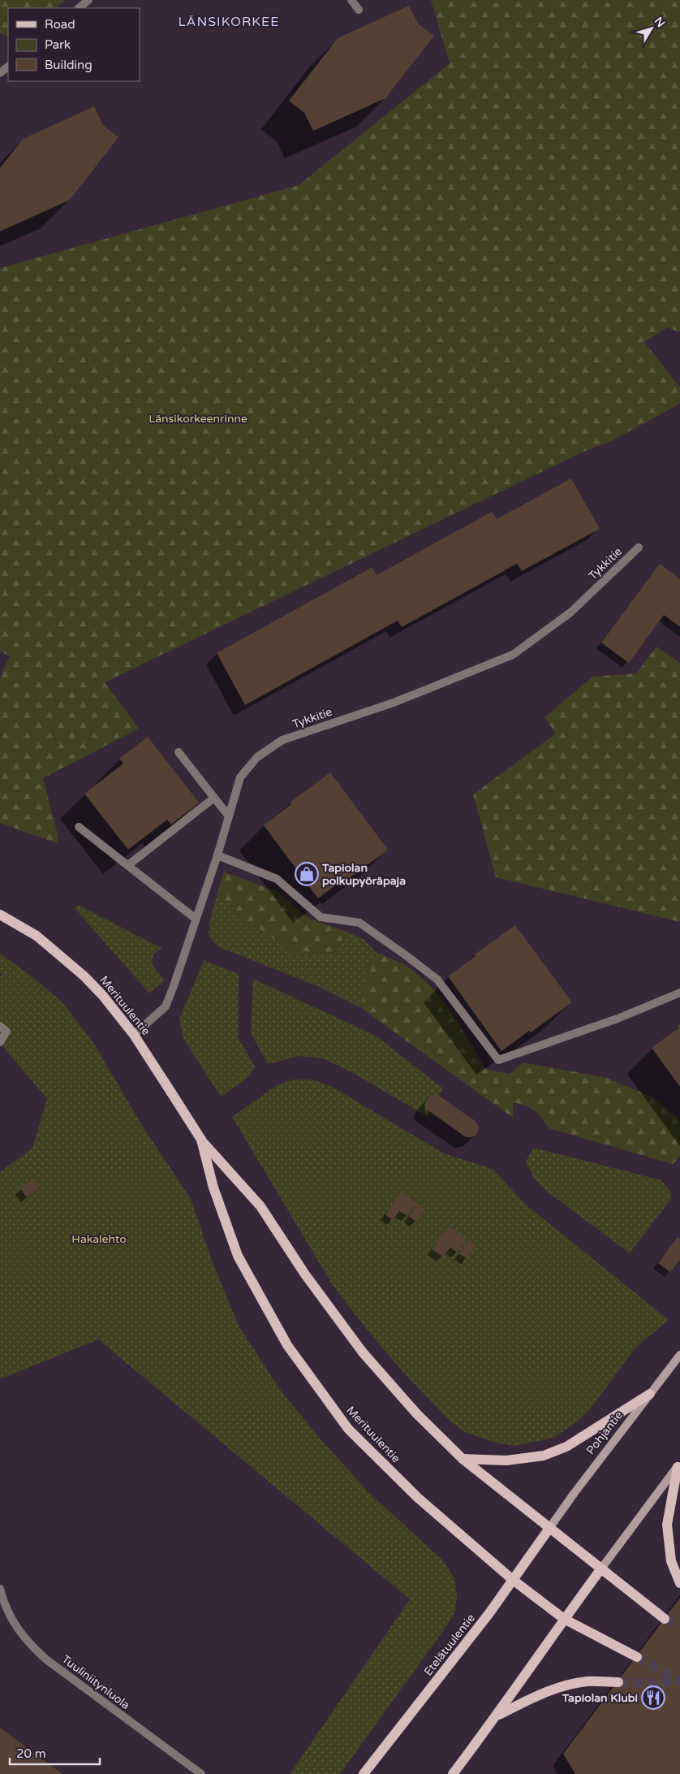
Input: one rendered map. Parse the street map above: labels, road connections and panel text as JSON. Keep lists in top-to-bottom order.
{
  "streets": {
    "main road": ["Merituulentie", "Pohjantie", "Etelätuulentie"],
    "street": ["Tykkitie", "Tuuliniitynluola"]
  },
  "crossings": [
    ["Tykkitie", "Merituulentie"],
    ["Merituulentie", "Pohjantie"],
    ["Merituulentie", "Etelätuulentie"],
    ["Pohjantie", "Etelätuulentie"]
  ],
  "districts": ["LÄNSIKORKEE"],
  "parks": ["Länsikorkeenrinne", "Hakalehto"],
  "places": {
    "shop": ["Tapiolan polkupyöräpaja"],
    "restaurant": ["Tapiolan Klubi"]
  },
  "legend": ["Road", "Park", "Building"],
  "scale_bar": "20 m",
  "north": "top right"
}
